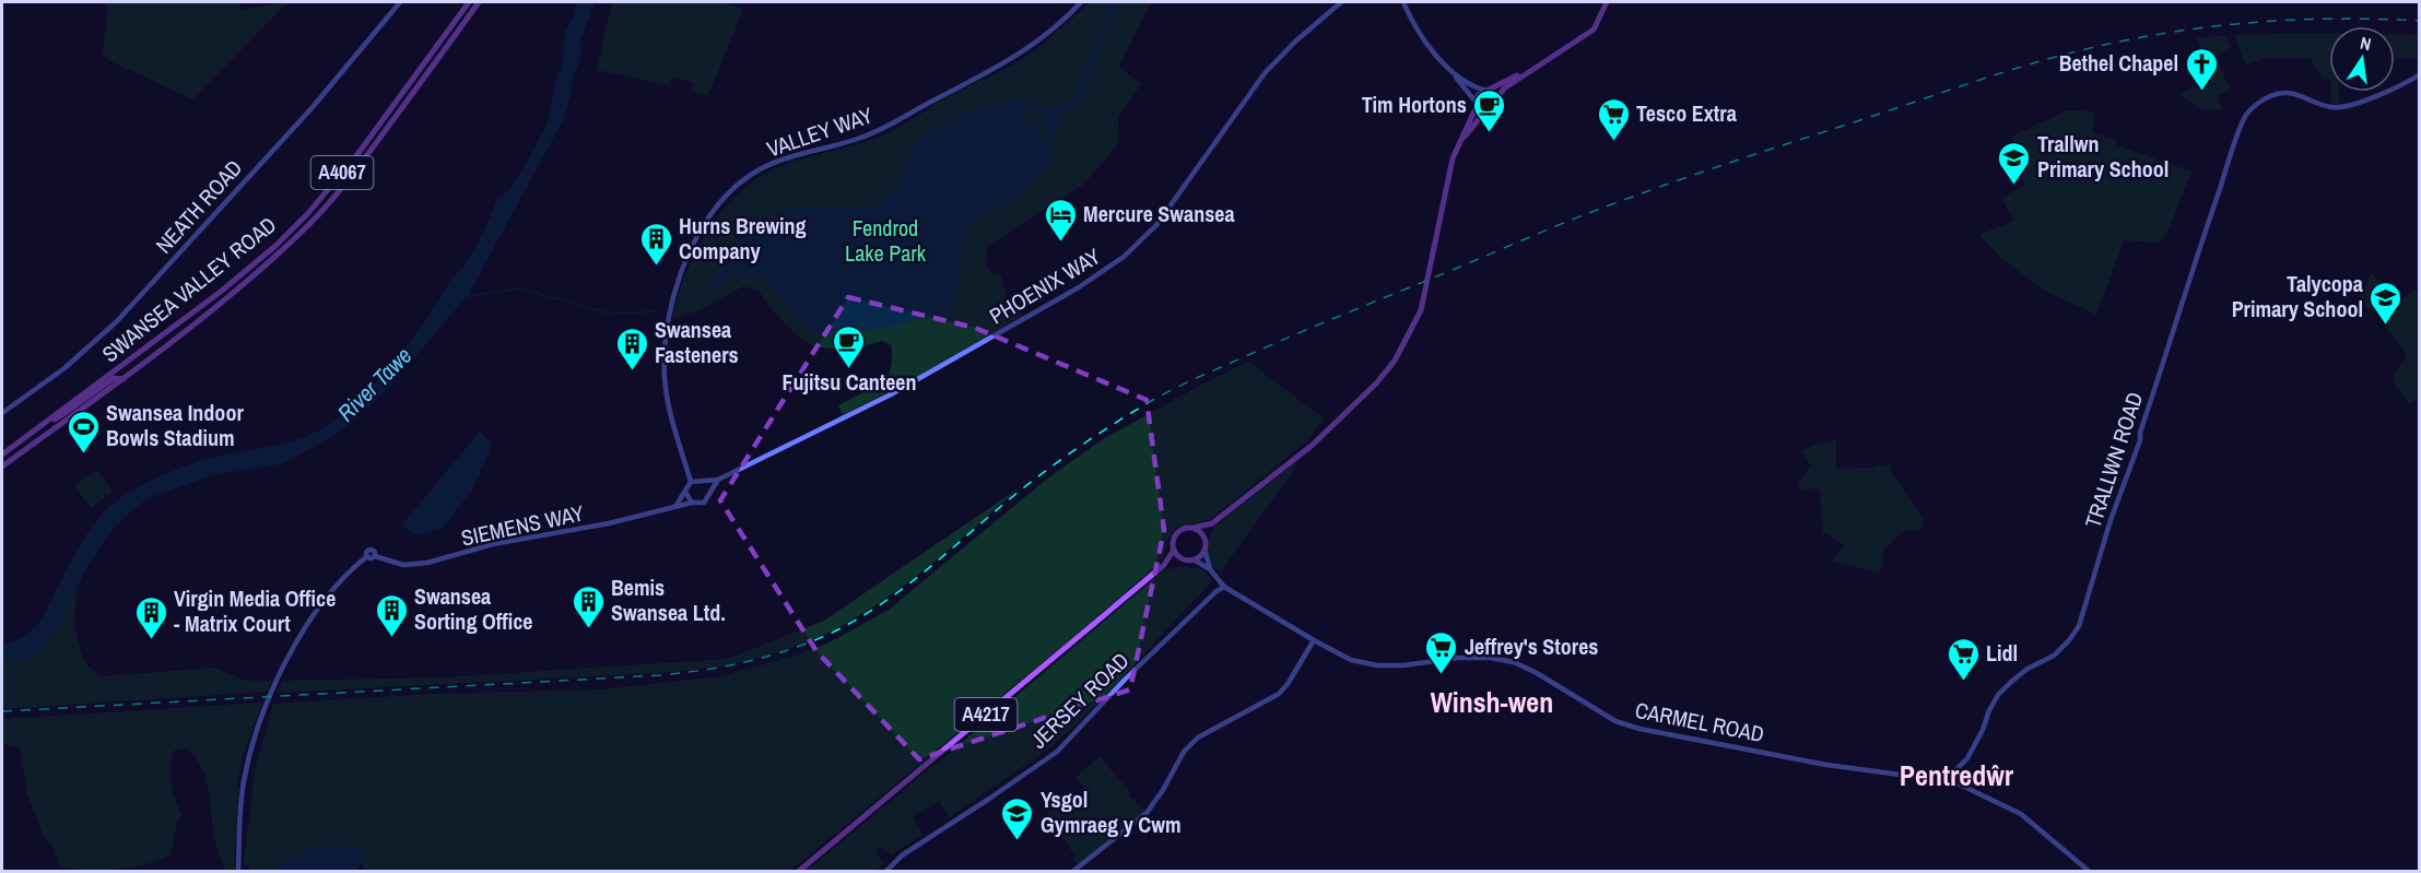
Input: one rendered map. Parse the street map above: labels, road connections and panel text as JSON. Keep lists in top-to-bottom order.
{
  "streets": {
    "main road": ["A4067", "SWANSEA VALLEY ROAD", "A4217"],
    "street": [
      "VALLEY WAY",
      "NEATH ROAD",
      "PHOENIX WAY",
      "TRALLWN ROAD",
      "SIEMENS WAY",
      "JERSEY ROAD",
      "CARMEL ROAD"
    ]
  },
  "crossings": [
    ["VALLEY WAY", "PHOENIX WAY"],
    ["VALLEY WAY", "SIEMENS WAY"],
    ["PHOENIX WAY", "SIEMENS WAY"],
    ["TRALLWN ROAD", "CARMEL ROAD"],
    ["JERSEY ROAD", "CARMEL ROAD"],
    ["A4217", "CARMEL ROAD"]
  ],
  "districts": ["Winsh-wen", "Pentredŵr"],
  "water": ["River Tawe"],
  "parks": ["Fendrod Lake Park"],
  "places": {
    "church": ["Bethel Chapel"],
    "cafe": ["Tim Hortons", "Fujitsu Canteen"],
    "supermarket": ["Tesco Extra", "Jeffrey's Stores", "Lidl"],
    "school or university": ["Trallwn Primary School", "Talycopa Primary School", "Ysgol Gymraeg y Cwm"],
    "hotel": ["Mercure Swansea"],
    "building": [
      "Hurns Brewing Company",
      "Swansea Fasteners",
      "Bemis Swansea Ltd.",
      "Swansea Sorting Office",
      "Virgin Media Office - Matrix Court"
    ],
    "sports": ["Swansea Indoor Bowls Stadium"]
  },
  "north": "top"
}
